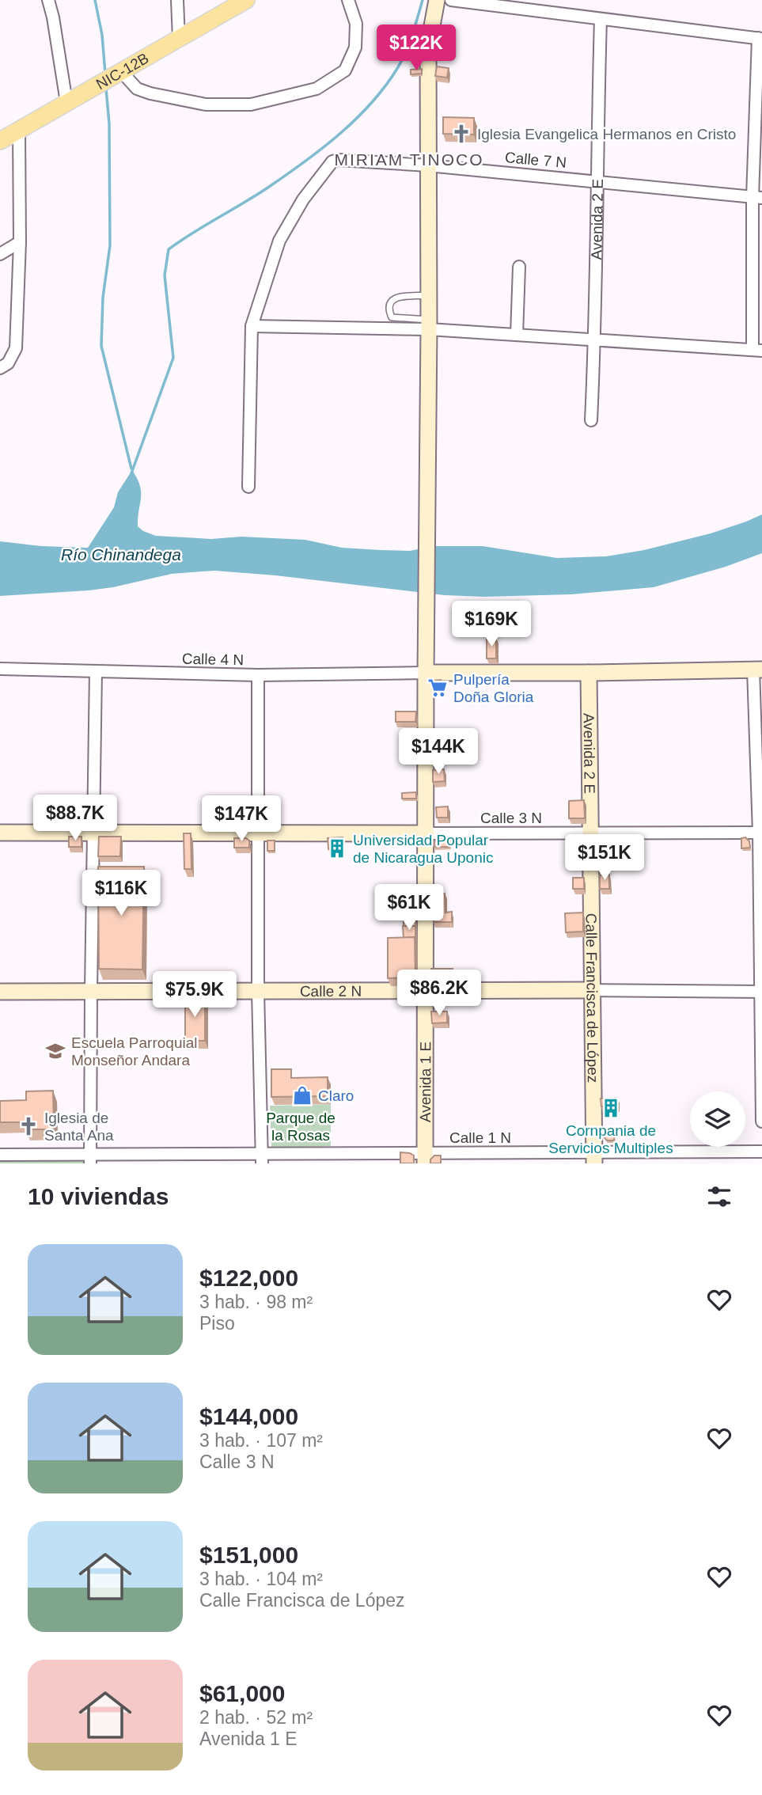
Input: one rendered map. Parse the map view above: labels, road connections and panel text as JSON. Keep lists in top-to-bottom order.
{
  "streets": {
    "main road": ["NIC-12B"],
    "street": [
      "Calle 7 N",
      "Avenida 2 E",
      "Calle 4 N",
      "Calle 3 N",
      "Calle 2 N",
      "Calle Francisca de López",
      "Avenida 1 E",
      "Calle 1 N"
    ]
  },
  "crossings": [
    ["Calle 7 N", "Avenida 2 E"],
    ["Calle 7 N", "Avenida 1 E"],
    ["Avenida 2 E", "Calle 3 N"],
    ["Avenida 2 E", "Calle Francisca de López"],
    ["Calle 4 N", "Avenida 1 E"],
    ["Calle 3 N", "Calle Francisca de López"],
    ["Calle 3 N", "Avenida 1 E"],
    ["Calle 2 N", "Calle Francisca de López"],
    ["Calle 2 N", "Avenida 1 E"],
    ["Calle Francisca de López", "Calle 1 N"],
    ["Avenida 1 E", "Calle 1 N"]
  ],
  "districts": ["MIRIAM TINOCO"],
  "water": ["Río Chinandega"],
  "parks": ["Parque de la Rosas"],
  "places": {
    "church": ["Iglesia Evangelica Hermanos en Cristo", "Iglesia de Santa Ana"],
    "supermarket": ["Pulpería Doña Gloria"],
    "building": ["Universidad Popular de Nicaragua Uponic", "Cornpania de Servicios Multiples"],
    "school or university": ["Escuela Parroquial Monseñor Andara"],
    "shop": ["Claro"]
  },
  "page": {
    "price": [
      "$122K",
      "$169K",
      "$144K",
      "$88.7K",
      "$147K",
      "$151K",
      "$116K",
      "$61K",
      "$86.2K",
      "$75.9K"
    ],
    "heading": "10 viviendas",
    "list": [
      {
        "name": "$122,000",
        "note": "3 hab. · 98 m² · Piso"
      },
      {
        "name": "$144,000",
        "note": "3 hab. · 107 m² · Calle 3 N"
      },
      {
        "name": "$151,000",
        "note": "3 hab. · 104 m² · Calle Francisca de López"
      },
      {
        "name": "$61,000",
        "note": "2 hab. · 52 m² · Avenida 1 E"
      }
    ]
  }
}
